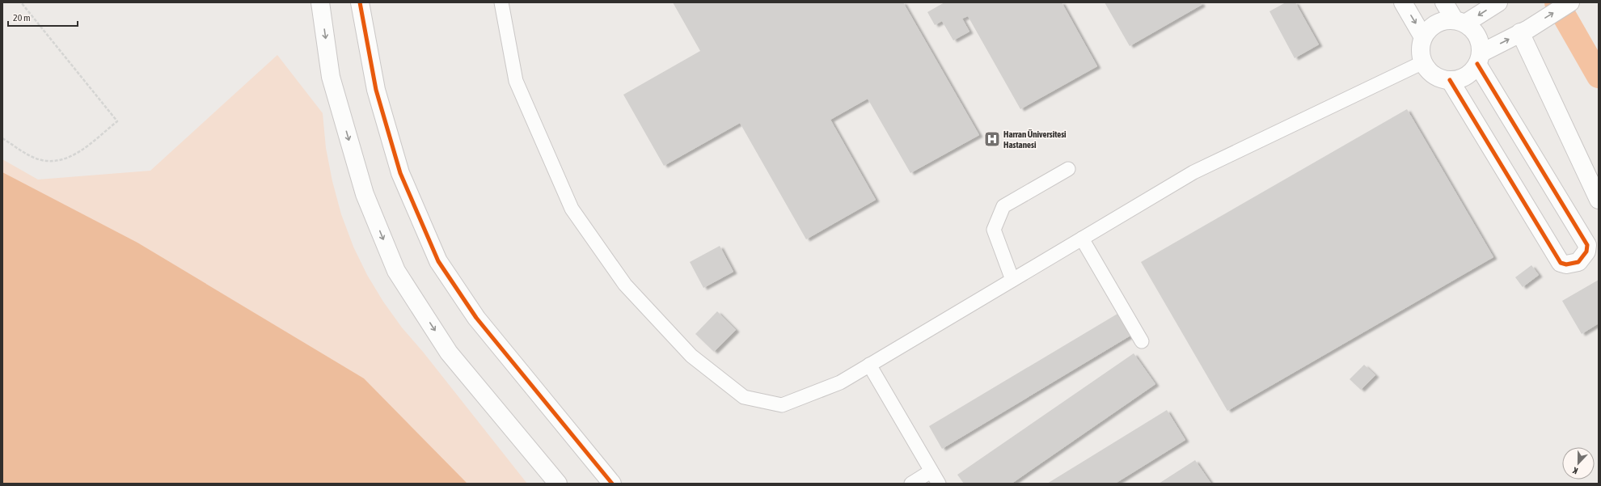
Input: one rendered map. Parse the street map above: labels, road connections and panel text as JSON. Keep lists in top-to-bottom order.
{
  "places": {
    "hospital": ["Harran Üniversitesi Hastanesi"]
  },
  "scale_bar": "20 m",
  "north": "bottom"
}
